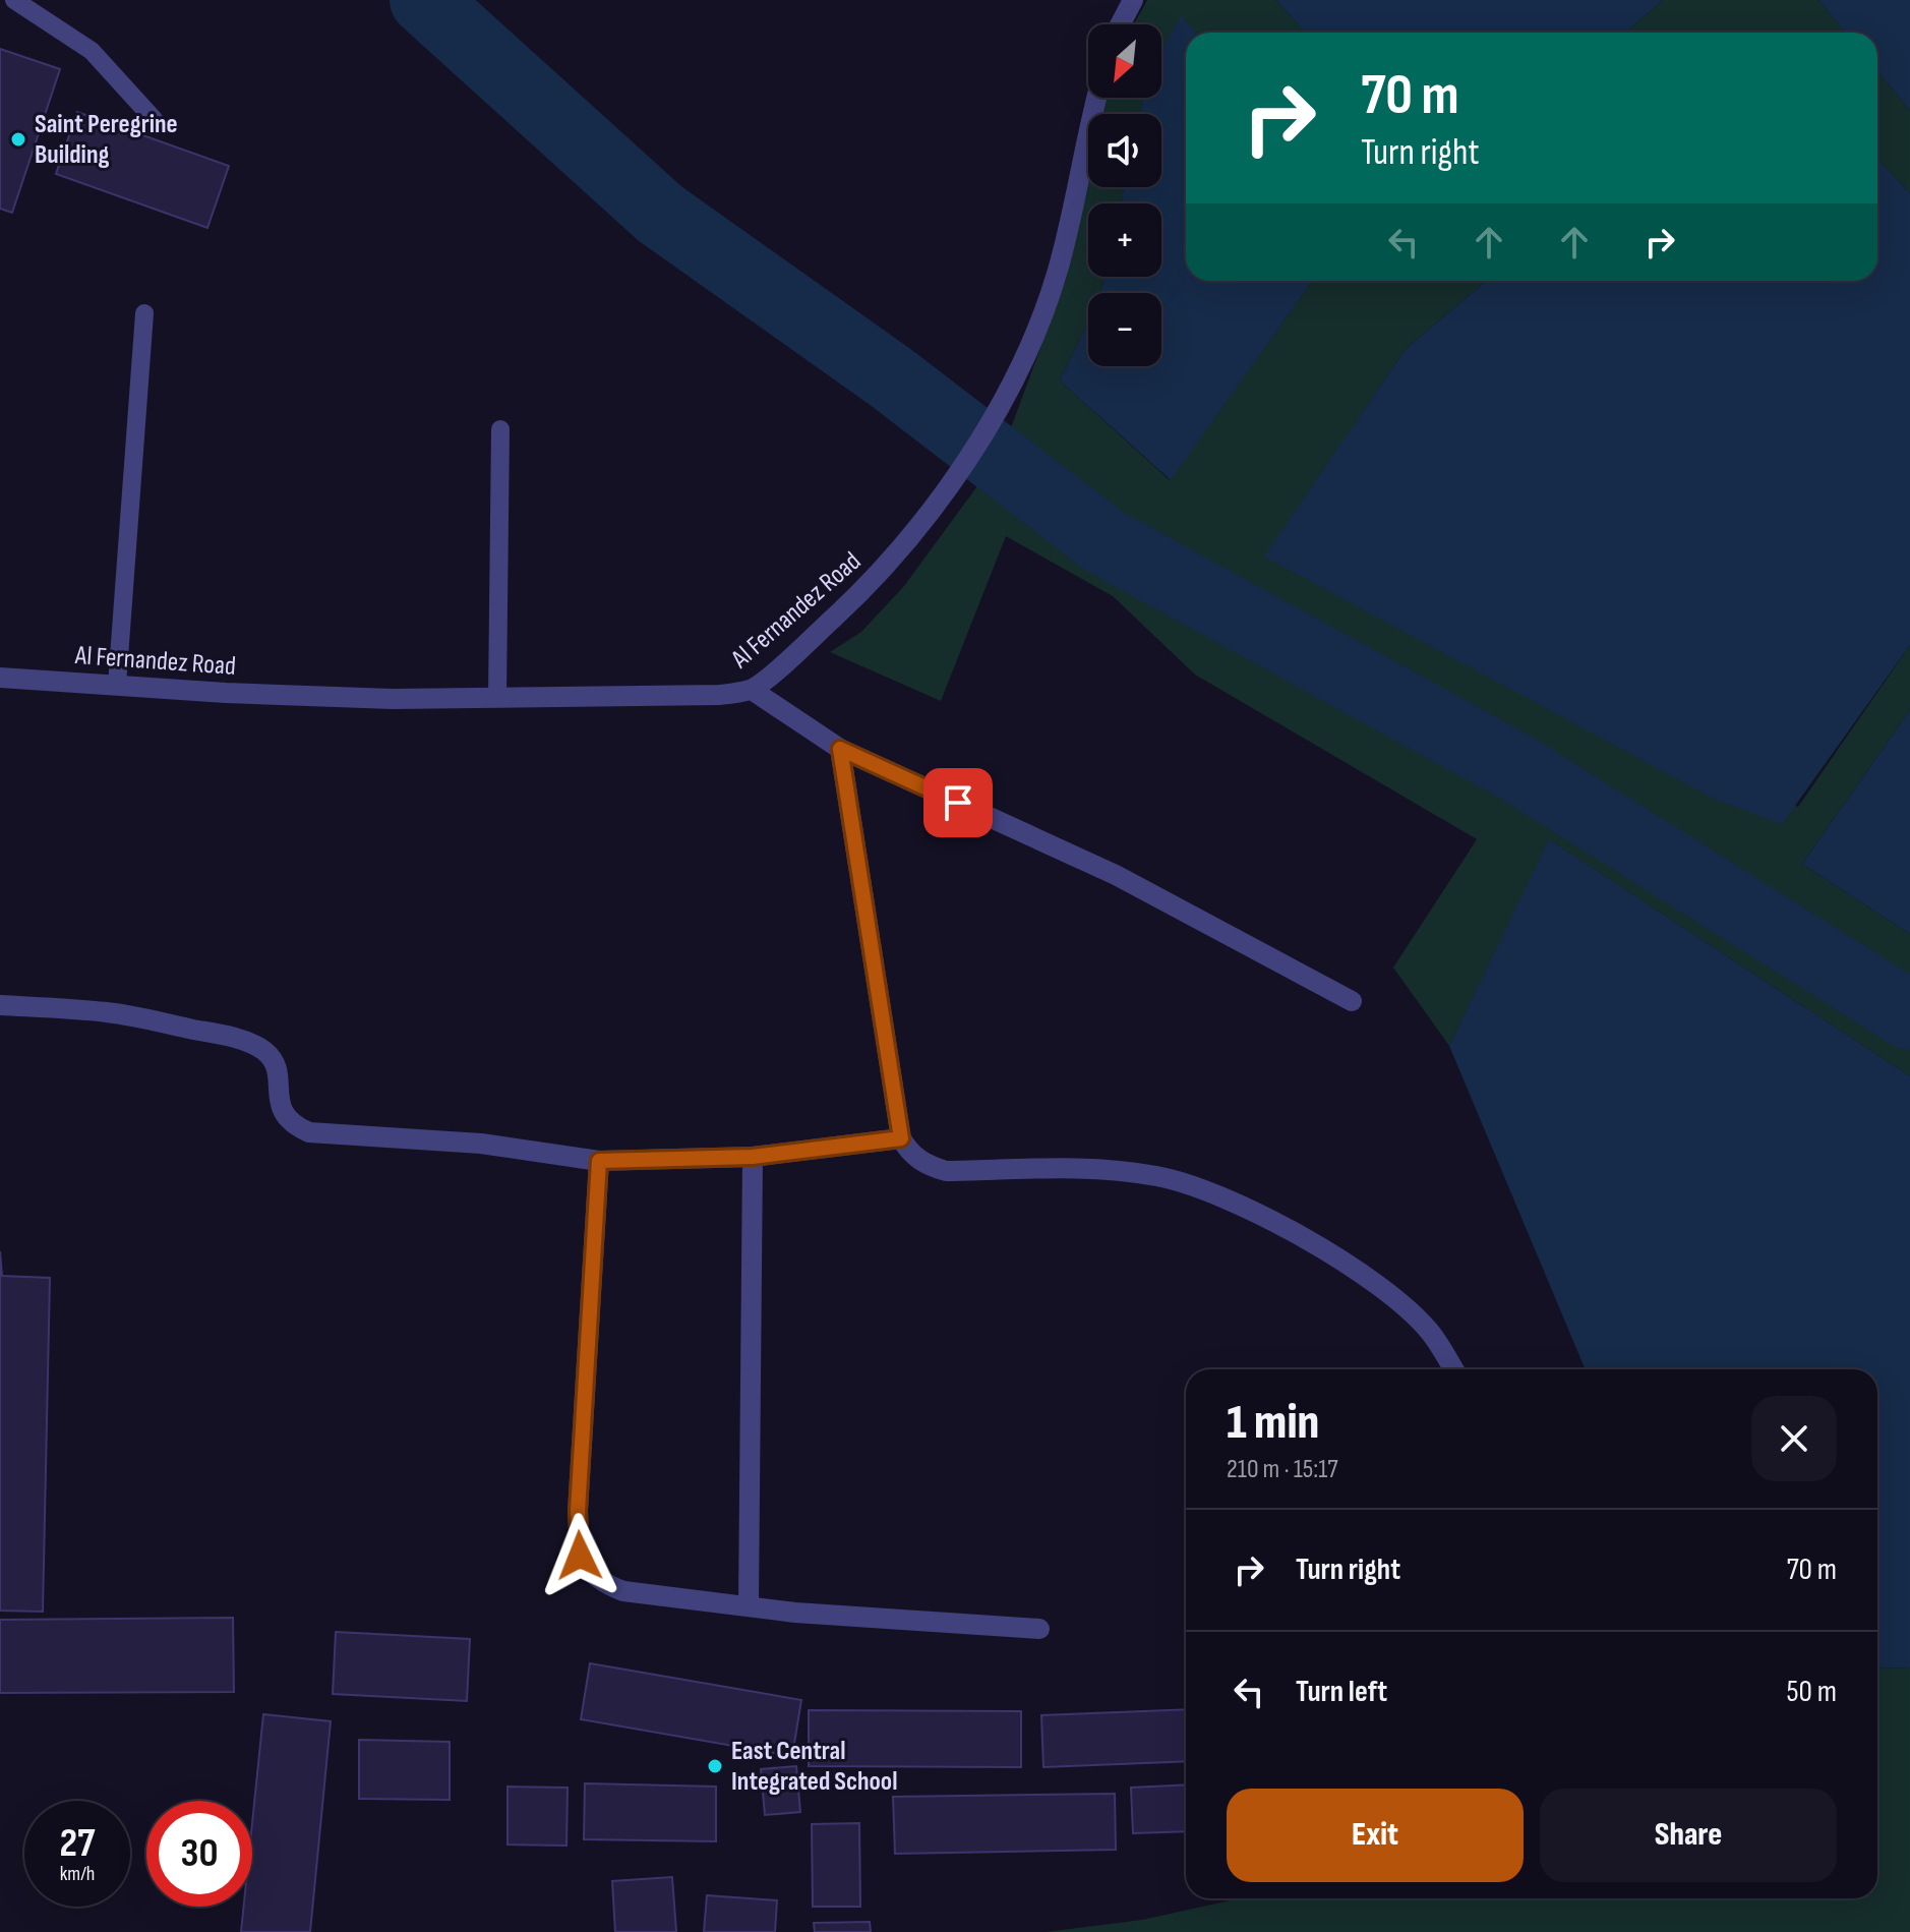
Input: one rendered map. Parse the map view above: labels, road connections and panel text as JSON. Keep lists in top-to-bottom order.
{
  "streets": {
    "street": ["Al Fernandez Road"]
  },
  "places": ["Saint Peregrine Building", "East Central Integrated School"],
  "north": "bottom left",
  "page": {
    "map_buttons": ["+", "−"],
    "turn": ["70 m", "Turn right"],
    "heading": ["1 min", "210 m · 15:17"],
    "list": [
      {
        "name": "Turn right",
        "value": "70 m"
      },
      {
        "name": "Turn left",
        "value": "50 m"
      }
    ],
    "buttons": ["Exit", "Share"],
    "speed": "27 km/h",
    "limit": "30"
  }
}
